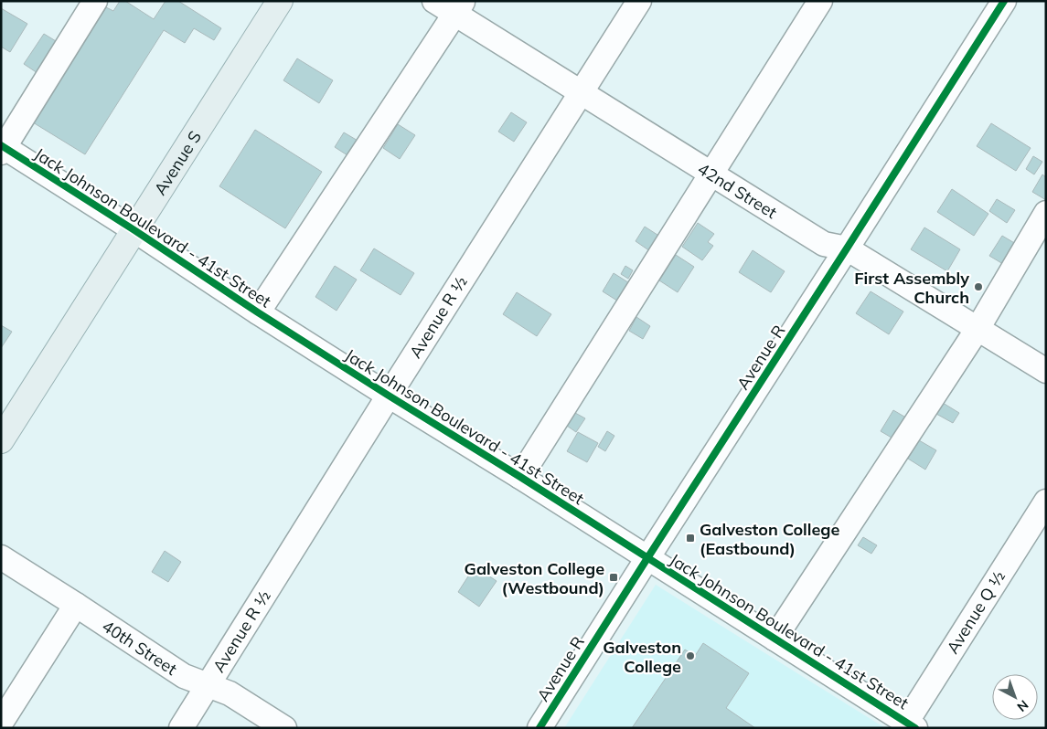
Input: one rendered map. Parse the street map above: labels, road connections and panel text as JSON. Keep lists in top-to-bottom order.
{
  "streets": {
    "main road": ["Avenue S"],
    "street": [
      "42nd Street",
      "Jack Johnson Boulevard - 41st Street",
      "Avenue R ½",
      "Avenue R",
      "Avenue Q ½",
      "40th Street"
    ]
  },
  "crossings": [
    ["Avenue S", "Jack Johnson Boulevard - 41st Street"],
    ["42nd Street", "Avenue R ½"],
    ["42nd Street", "Avenue R"],
    ["Jack Johnson Boulevard - 41st Street", "Avenue R ½"],
    ["Jack Johnson Boulevard - 41st Street", "Avenue R"],
    ["Jack Johnson Boulevard - 41st Street", "Avenue Q ½"],
    ["Avenue R ½", "40th Street"]
  ],
  "places": {
    "other": ["First Assembly Church", "Galveston College"],
    "transit": ["Galveston College (Eastbound)", "Galveston College (Westbound)"]
  },
  "north": "bottom right"
}
